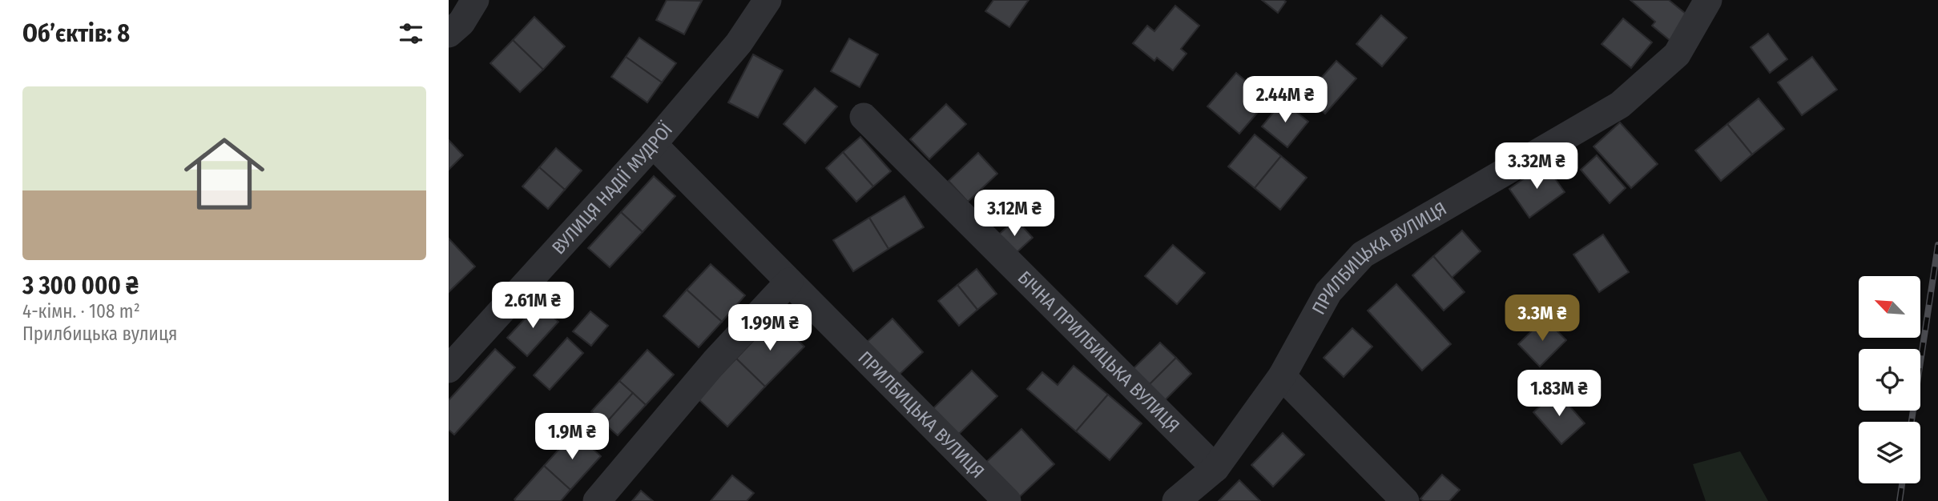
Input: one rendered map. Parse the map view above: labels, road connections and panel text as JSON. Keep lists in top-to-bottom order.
{
  "streets": {
    "street": ["ВУЛИЦЯ НАДІЇ МУДРОЇ", "ПРИЛБИЦЬКА ВУЛИЦЯ", "БІЧНА ПРИЛБИЦЬКА ВУЛИЦЯ"]
  },
  "crossings": [
    ["ВУЛИЦЯ НАДІЇ МУДРОЇ", "ПРИЛБИЦЬКА ВУЛИЦЯ"],
    ["ПРИЛБИЦЬКА ВУЛИЦЯ", "БІЧНА ПРИЛБИЦЬКА ВУЛИЦЯ"]
  ],
  "north": "top left",
  "page": {
    "heading": "Об’єктів: 8",
    "list": [
      {
        "name": "3 300 000 ₴",
        "note": "4-кімн. · 108 m² · Прилбицька вулиця"
      }
    ],
    "price": [
      "2.44M ₴",
      "3.32M ₴",
      "3.12M ₴",
      "2.61M ₴",
      "3.3M ₴",
      "1.99M ₴",
      "1.83M ₴",
      "1.9M ₴"
    ]
  }
}
